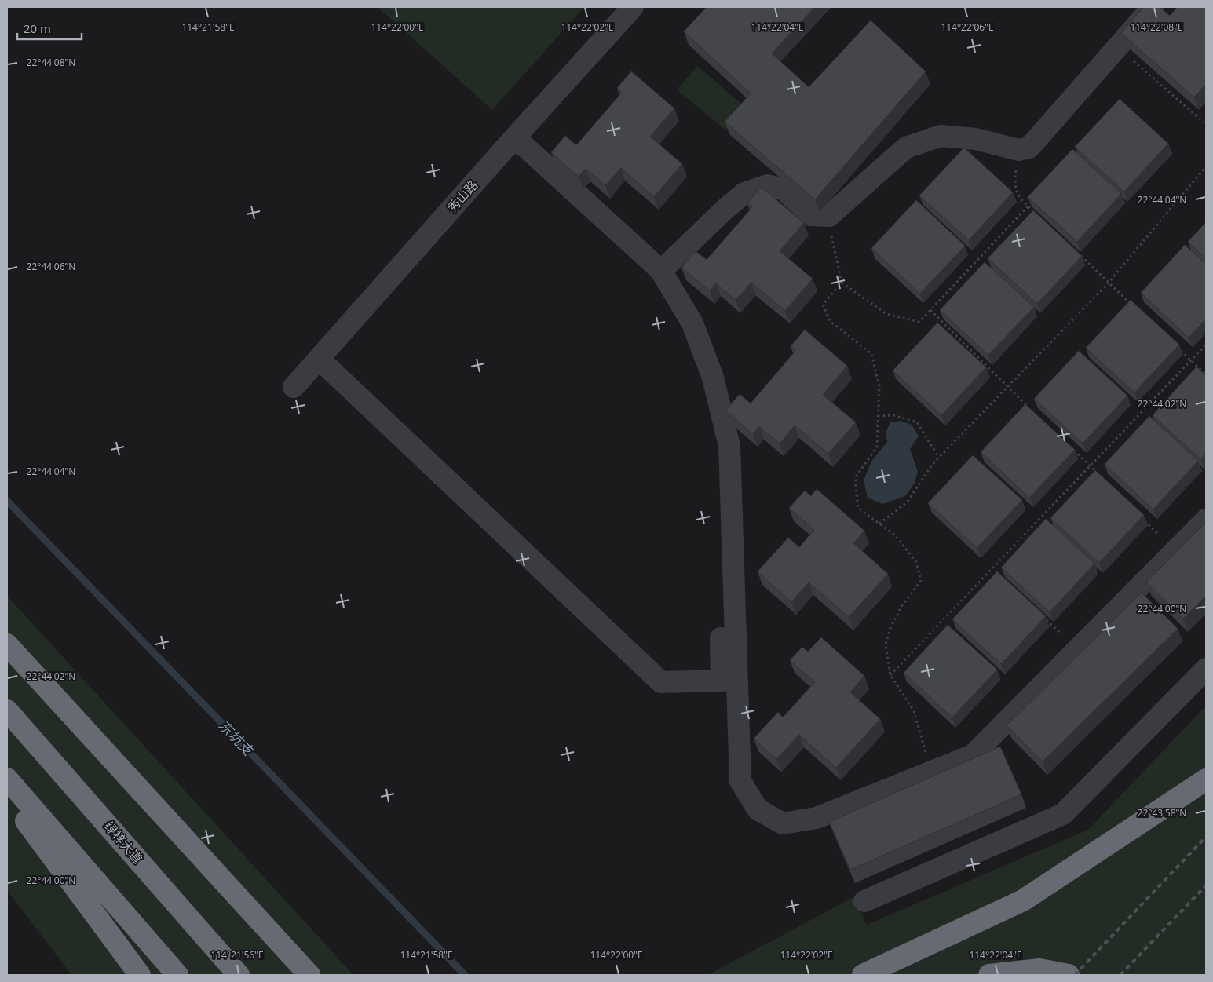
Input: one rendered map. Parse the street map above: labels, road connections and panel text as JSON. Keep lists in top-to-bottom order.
{
  "streets": {
    "highway": ["绿梓大道"],
    "street": ["秀山路"]
  },
  "water": ["东坑支"],
  "scale_bar": "20 m",
  "coordinates": [
    "114°21'58\"E",
    "114°22'00\"E",
    "114°22'02\"E",
    "114°22'04\"E",
    "114°22'06\"E",
    "114°22'08\"E",
    "22°44'08\"N",
    "22°44'04\"N",
    "22°44'06\"N",
    "22°44'02\"N",
    "22°44'00\"N",
    "22°43'58\"N",
    "114°21'56\"E"
  ]
}
